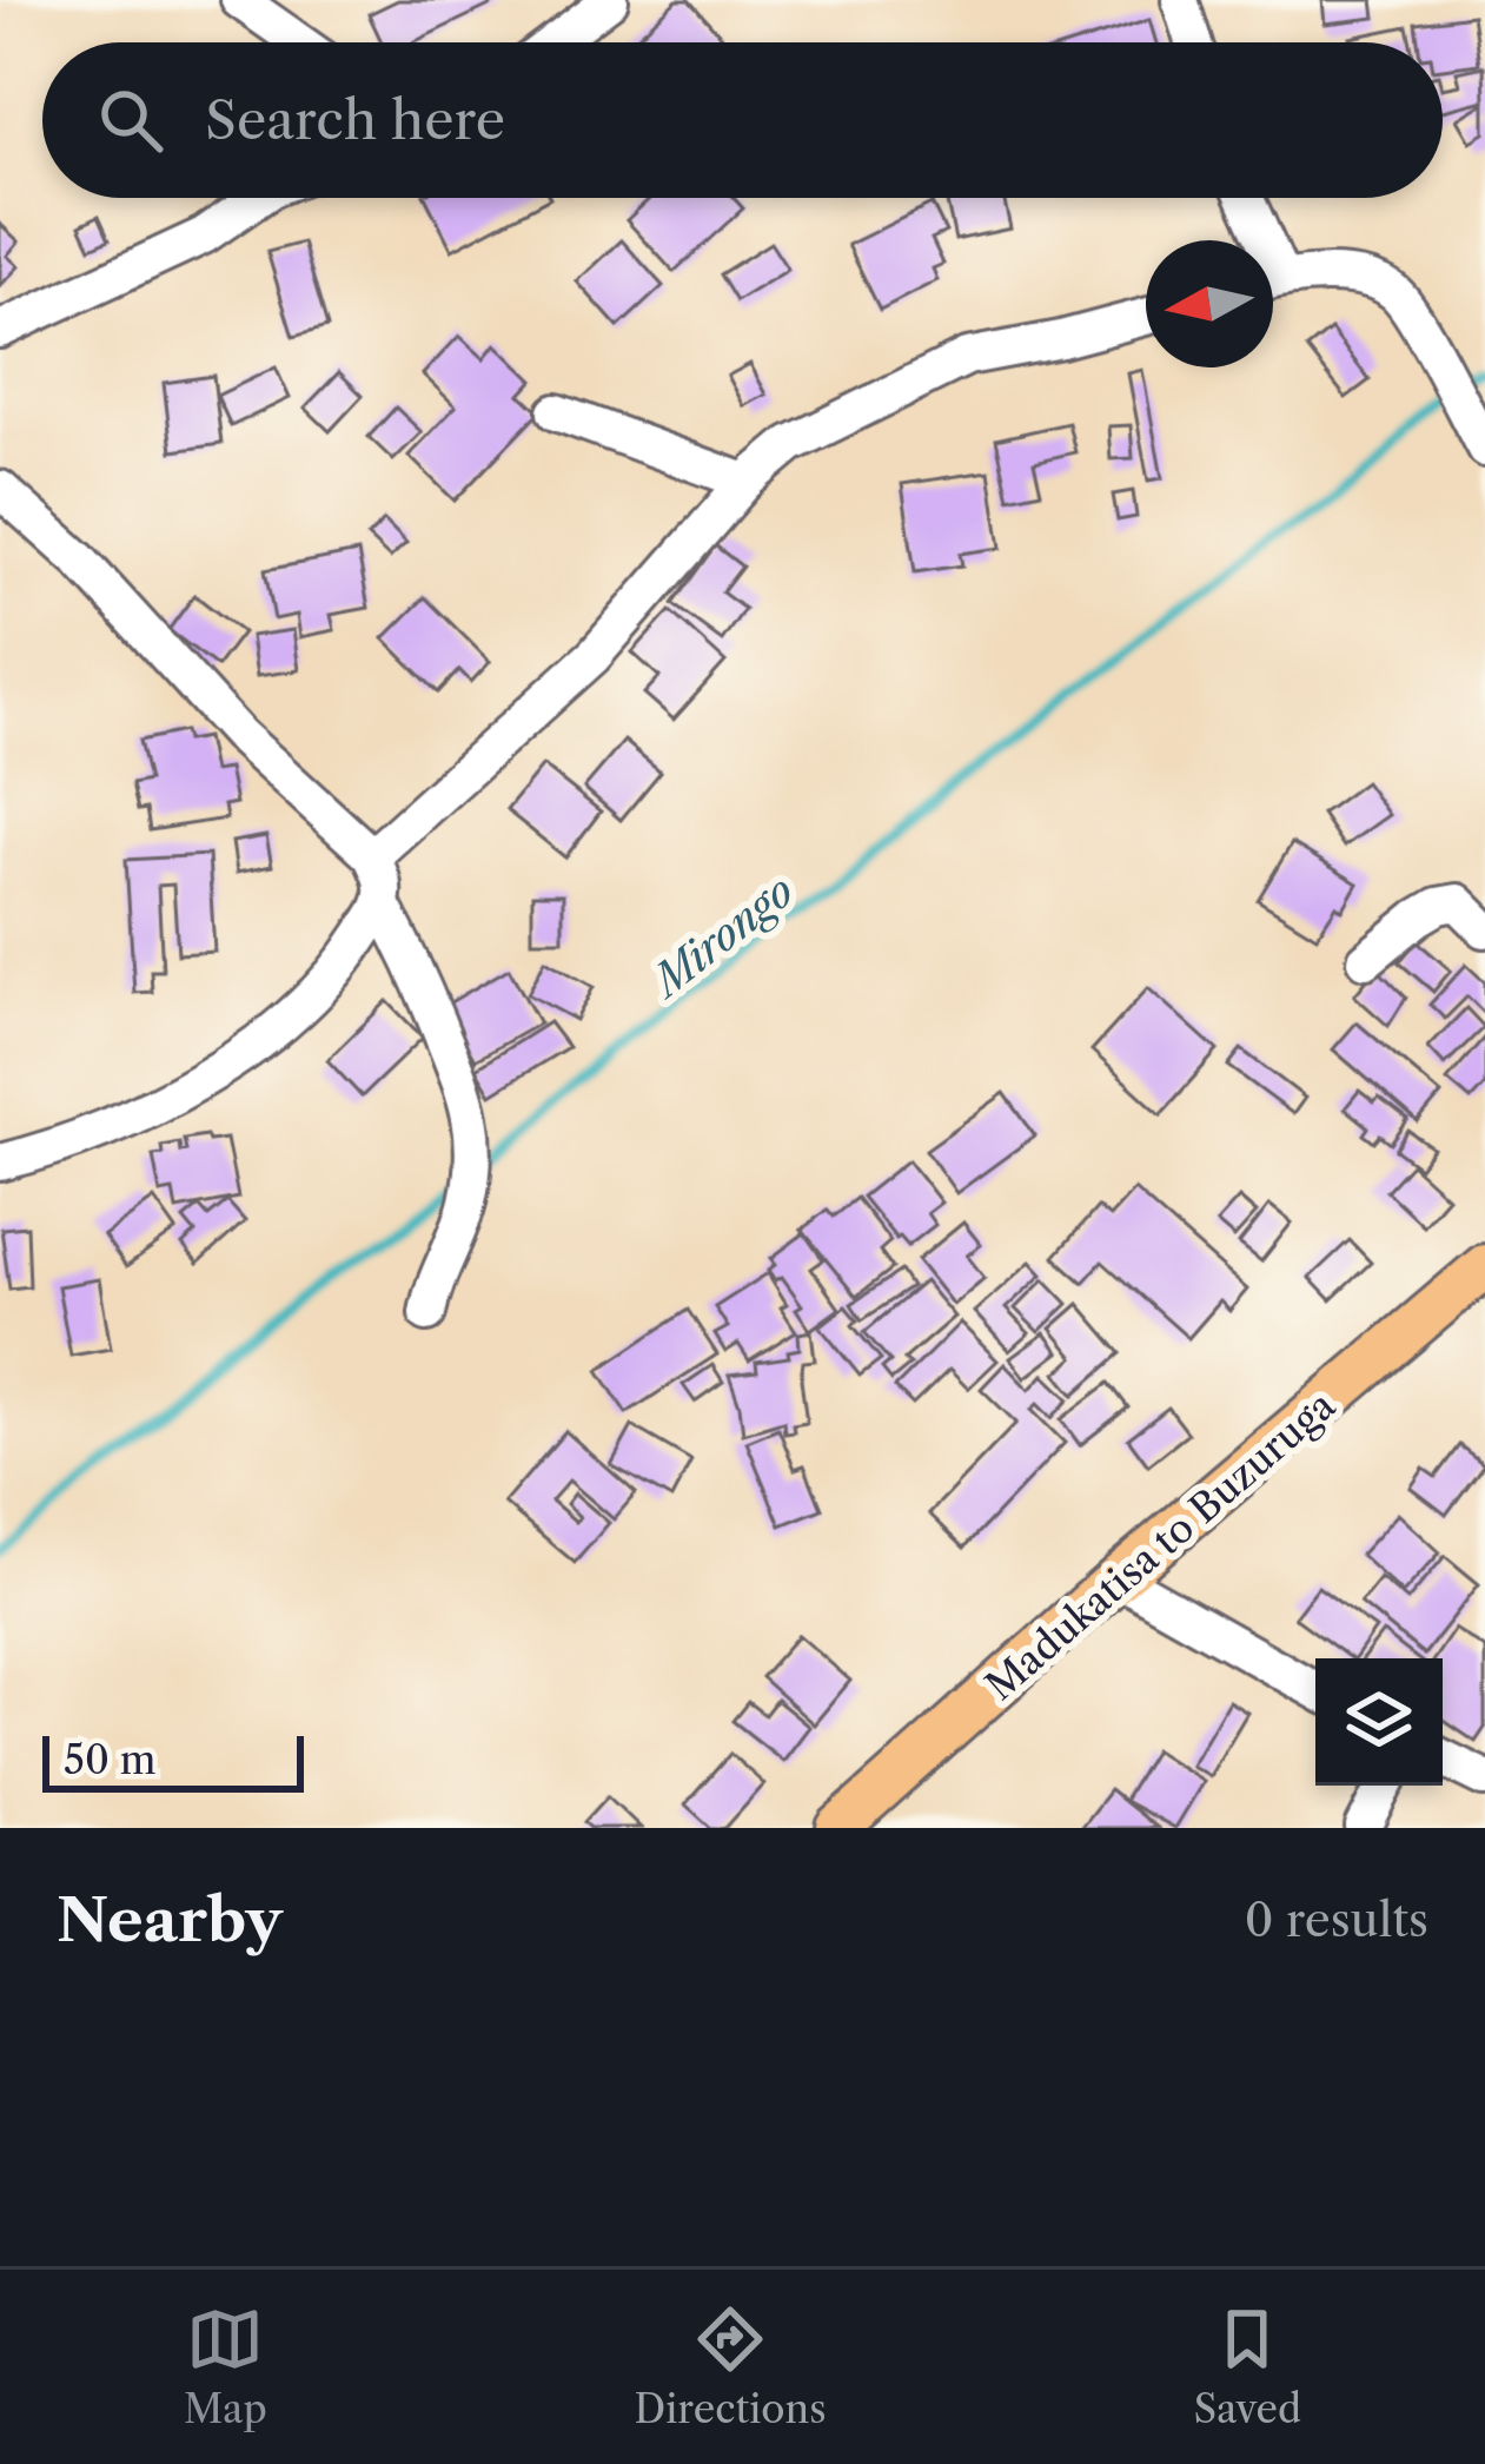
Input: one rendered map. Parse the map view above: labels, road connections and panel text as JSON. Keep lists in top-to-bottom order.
{
  "streets": {
    "main road": ["Madukatisa to Buzuruga"]
  },
  "water": ["Mirongo"],
  "scale_bar": "50 m",
  "north": "left",
  "page": {
    "search": "Search here",
    "scale": "50 m",
    "heading": ["Nearby", "0 results"],
    "nav": ["Map", "Directions", "Saved"]
  }
}
